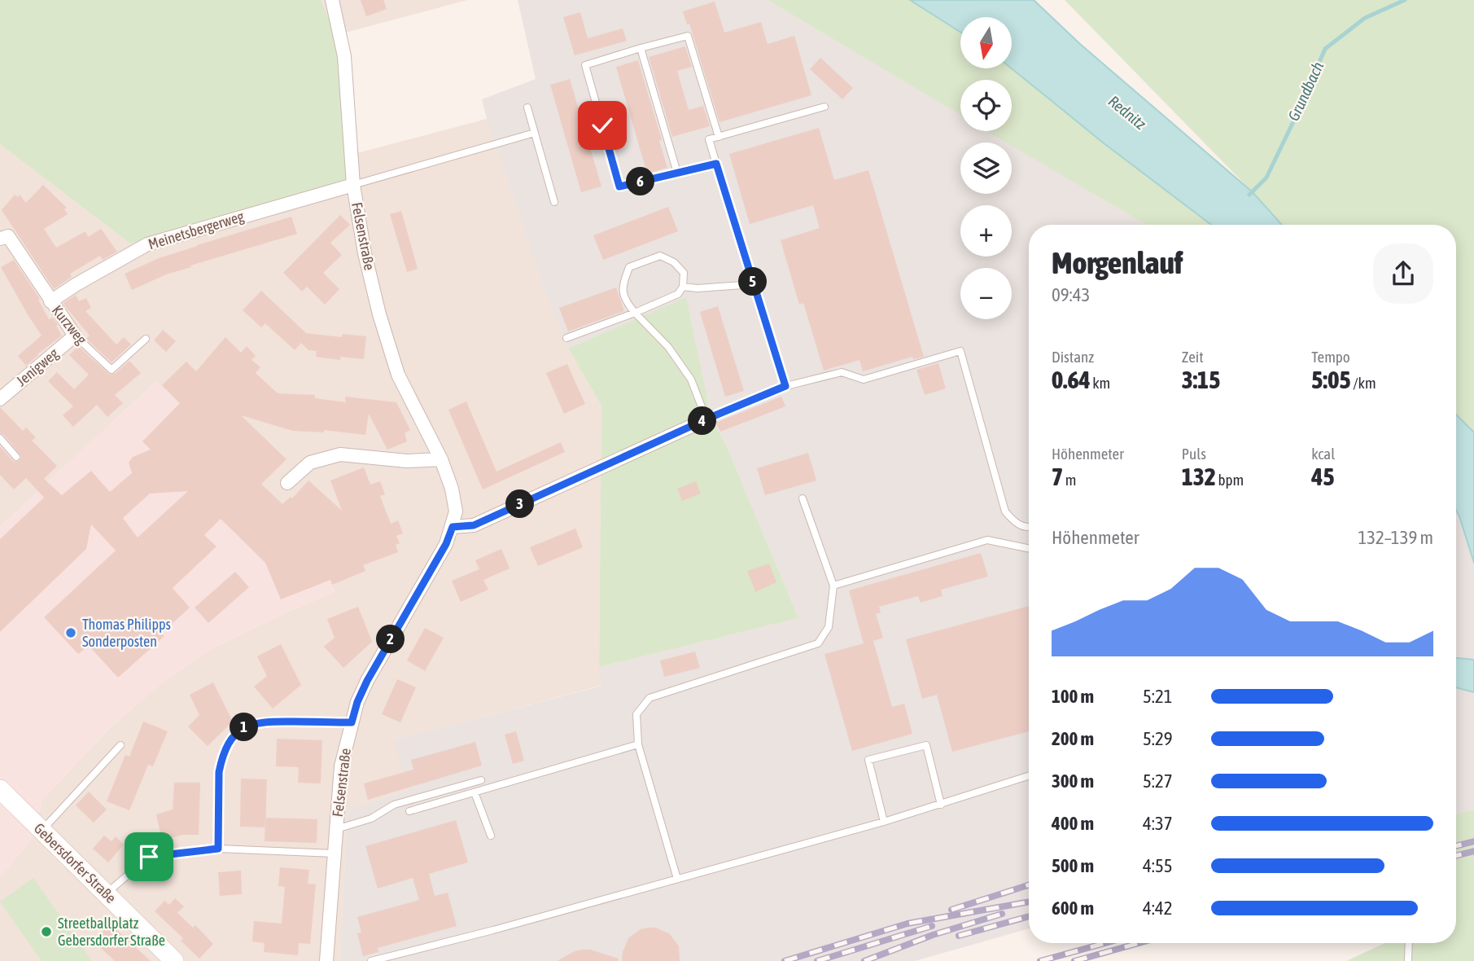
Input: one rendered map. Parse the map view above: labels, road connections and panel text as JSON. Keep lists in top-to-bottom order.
{
  "streets": {
    "main road": ["Gebersdorfer Straße"],
    "street": [
      "Meinetsbergerweg",
      "Felsenstraße",
      "Kurzweg",
      "Jenigweg"
    ]
  },
  "crossings": [
    ["Meinetsbergerweg", "Felsenstraße"],
    ["Meinetsbergerweg", "Kurzweg"],
    ["Kurzweg", "Jenigweg"]
  ],
  "water": ["Grundbach", "Rednitz"],
  "places": ["Thomas Philipps Sonderposten", "Streetballplatz Gebersdorfer Straße"],
  "north": "bottom",
  "page": {
    "map_buttons": ["+", "−"],
    "pins": [
      "6",
      "5",
      "4",
      "3",
      "2",
      "1"
    ],
    "heading": ["Morgenlauf", "09:43"],
    "stats": [
      ["Distanz", "0.64 km"],
      ["Zeit", "3:15"],
      ["Tempo", "5:05 /km"],
      ["Höhenmeter", "7 m"],
      ["Puls", "132 bpm"],
      ["kcal", "45"]
    ],
    "chart": ["Höhenmeter", "132–139 m"],
    "list": [
      {
        "name": "100 m",
        "note": "5:21"
      },
      {
        "name": "200 m",
        "note": "5:29"
      },
      {
        "name": "300 m",
        "note": "5:27"
      },
      {
        "name": "400 m",
        "note": "4:37"
      },
      {
        "name": "500 m",
        "note": "4:55"
      },
      {
        "name": "600 m",
        "note": "4:42"
      }
    ]
  }
}
